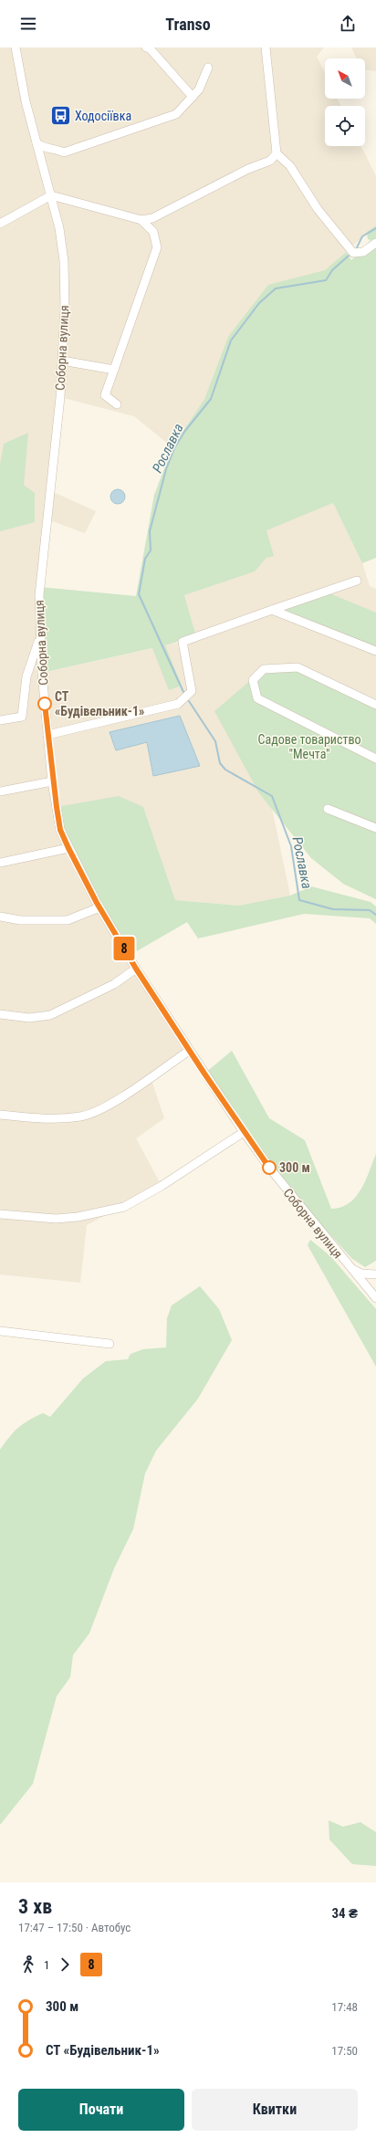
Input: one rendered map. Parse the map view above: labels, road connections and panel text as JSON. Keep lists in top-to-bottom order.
{
  "streets": {
    "street": ["Соборна вулиця"]
  },
  "water": ["Рославка"],
  "parks": ["Садове товариство \"Мечта\""],
  "places": {
    "bus stop": ["Ходосіївка"],
    "other": ["СТ «Будівельник-1»", "300 м"]
  },
  "lines": ["bus line 8"],
  "north": "top left",
  "page": {
    "header": "Transo",
    "on_map": "8",
    "heading": ["3 хв", "17:47 – 17:50 · Автобус", "34 ₴"],
    "legs": ["1", "8"],
    "list": [
      {
        "name": "300 м",
        "value": "17:48"
      },
      {
        "name": "СТ «Будівельник-1»",
        "value": "17:50"
      }
    ],
    "buttons": ["Почати", "Квитки"]
  }
}
